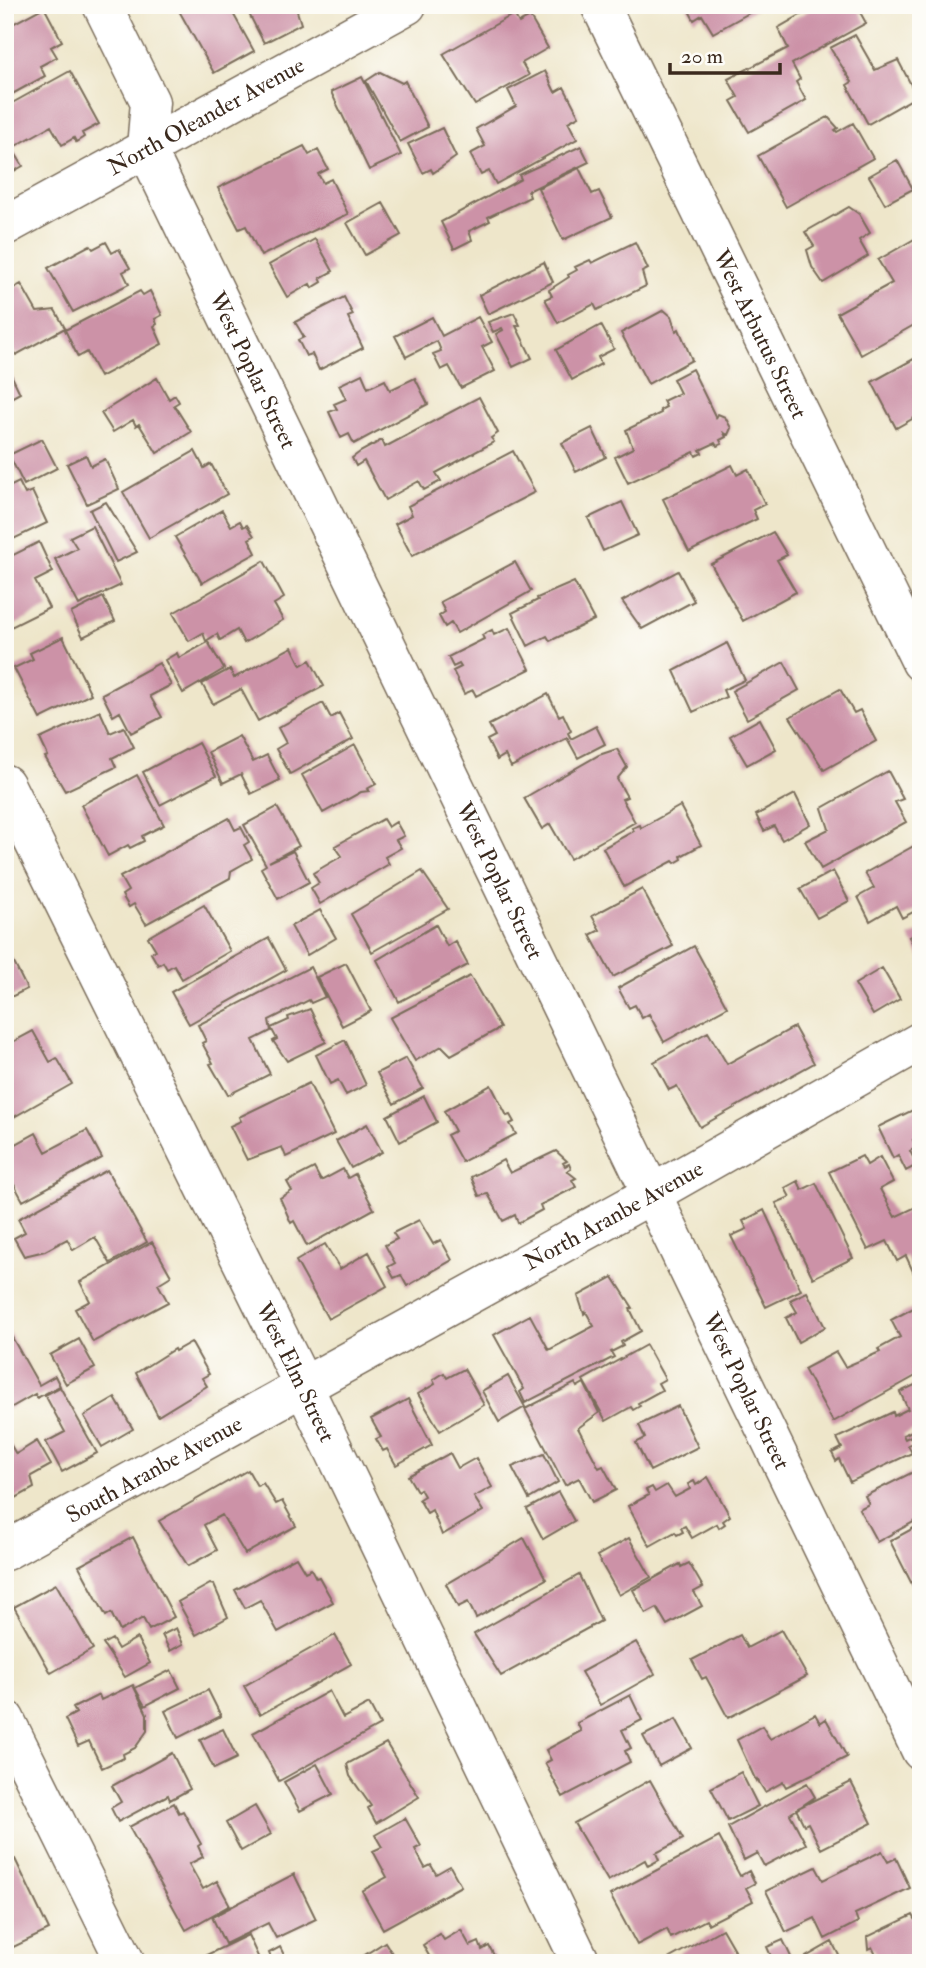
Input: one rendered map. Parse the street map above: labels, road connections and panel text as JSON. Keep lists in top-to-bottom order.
{
  "streets": {
    "street": [
      "North Oleander Avenue",
      "West Arbutus Street",
      "West Poplar Street",
      "North Aranbe Avenue",
      "West Elm Street",
      "South Aranbe Avenue"
    ]
  },
  "crossings": [
    ["North Oleander Avenue", "West Poplar Street"],
    ["West Poplar Street", "North Aranbe Avenue"],
    ["North Aranbe Avenue", "West Elm Street"],
    ["North Aranbe Avenue", "South Aranbe Avenue"],
    ["West Elm Street", "South Aranbe Avenue"]
  ],
  "scale_bar": "20 m"
}
